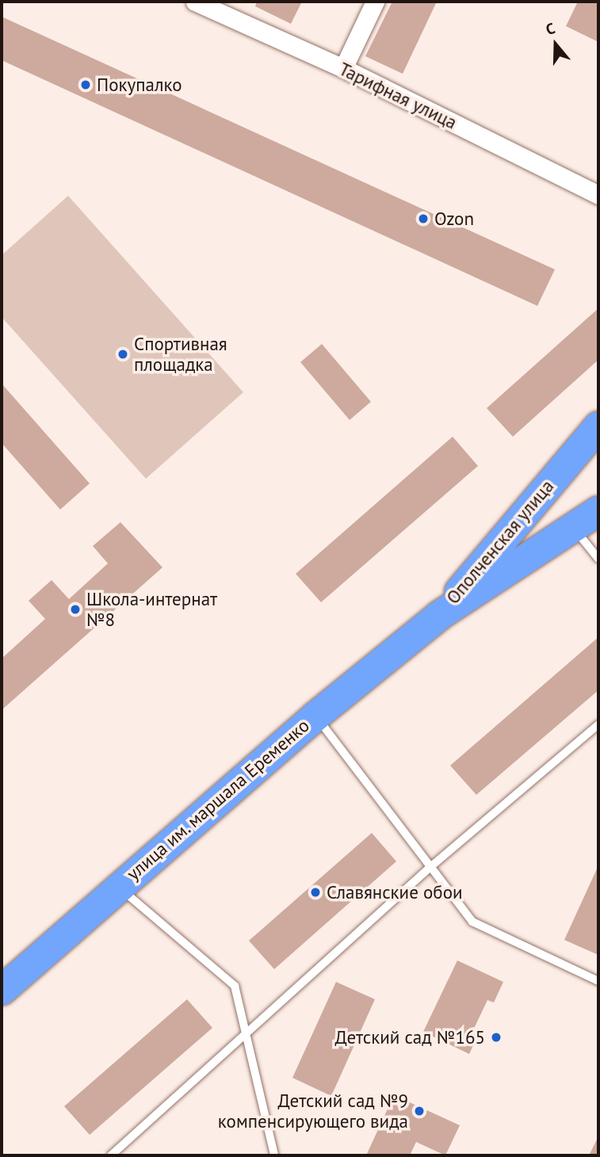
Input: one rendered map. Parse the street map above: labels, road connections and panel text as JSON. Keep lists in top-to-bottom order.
{
  "streets": {
    "highway": ["Ополченская улица", "улица им. маршала Еременко"],
    "street": ["Тарифная улица"]
  },
  "crossings": [
    ["Ополченская улица", "улица им. маршала Еременко"]
  ],
  "places": [
    "Покупалко",
    "Ozon",
    "Спортивная площадка",
    "Школа-интернат №8",
    "Славянские обои",
    "Детский сад №165",
    "Детский сад №9 компенсирующего вида"
  ],
  "north": "top"
}
